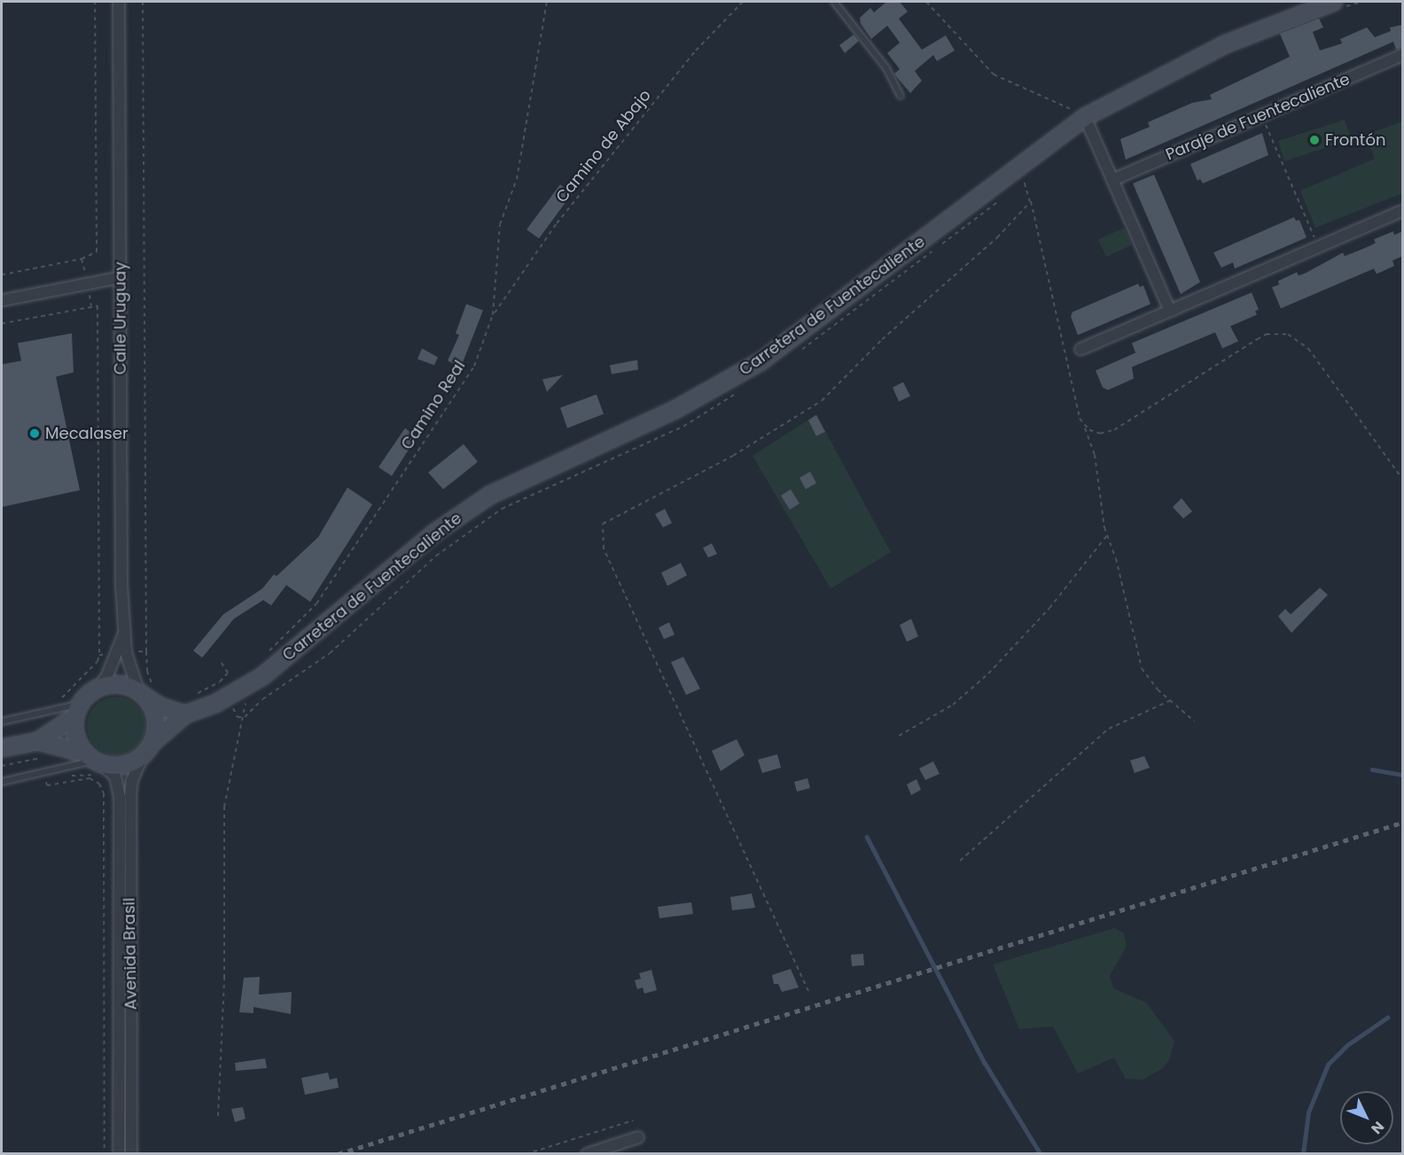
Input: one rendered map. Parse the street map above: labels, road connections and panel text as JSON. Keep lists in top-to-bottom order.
{
  "streets": {
    "main road": ["Carretera de Fuentecaliente"],
    "street": ["Paraje de Fuentecaliente", "Calle Uruguay", "Avenida Brasil"],
    "path": ["Camino de Abajo", "Camino Real"]
  },
  "crossings": [
    ["Camino de Abajo", "Camino Real"],
    ["Carretera de Fuentecaliente", "Calle Uruguay"],
    ["Carretera de Fuentecaliente", "Avenida Brasil"],
    ["Calle Uruguay", "Avenida Brasil"]
  ],
  "places": ["Frontón", "Mecalaser"],
  "north": "bottom right"
}
